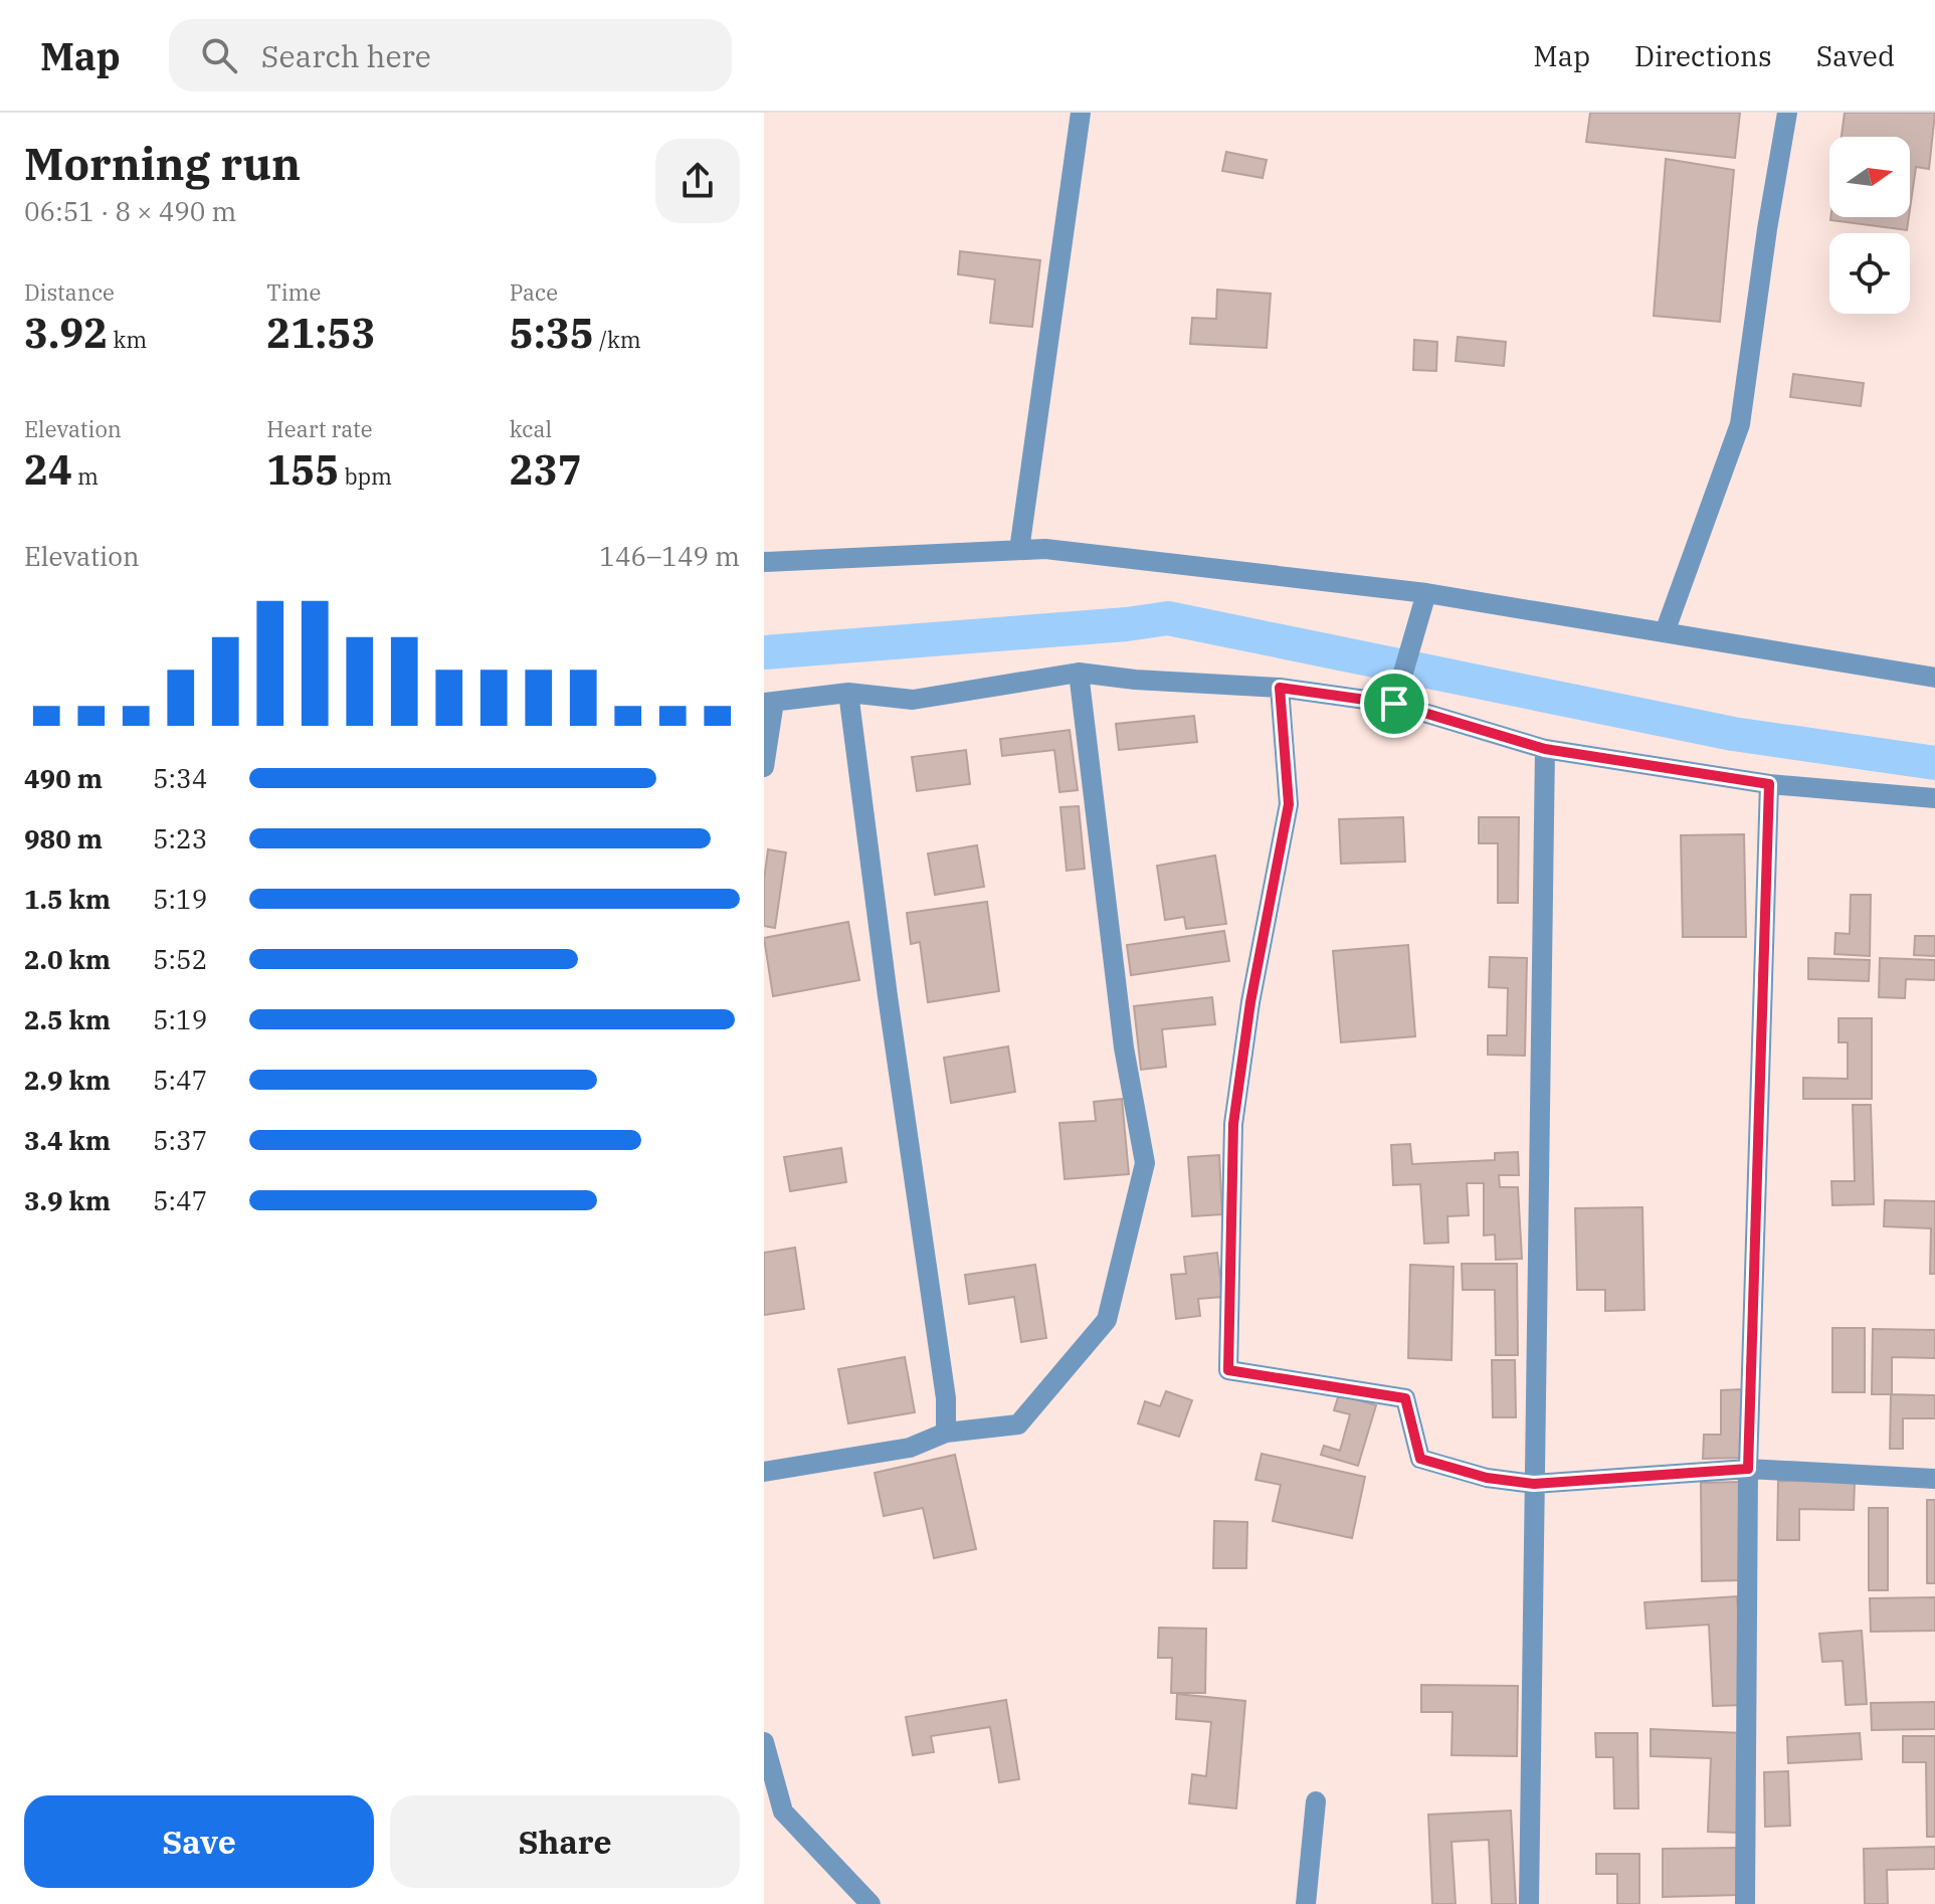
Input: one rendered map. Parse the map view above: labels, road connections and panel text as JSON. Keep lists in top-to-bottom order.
{
  "north": "right",
  "page": {
    "header": "Map",
    "search": "Search here",
    "nav": ["Map", "Directions", "Saved"],
    "heading": ["Morning run", "06:51 · 8 × 490 m"],
    "stats": [
      ["Distance", "3.92 km"],
      ["Time", "21:53"],
      ["Pace", "5:35 /km"],
      ["Elevation", "24 m"],
      ["Heart rate", "155 bpm"],
      ["kcal", "237"]
    ],
    "chart": ["Elevation", "146–149 m"],
    "list": [
      {
        "name": "490 m",
        "note": "5:34"
      },
      {
        "name": "980 m",
        "note": "5:23"
      },
      {
        "name": "1.5 km",
        "note": "5:19"
      },
      {
        "name": "2.0 km",
        "note": "5:52"
      },
      {
        "name": "2.5 km",
        "note": "5:19"
      },
      {
        "name": "2.9 km",
        "note": "5:47"
      },
      {
        "name": "3.4 km",
        "note": "5:37"
      },
      {
        "name": "3.9 km",
        "note": "5:47"
      }
    ],
    "buttons": ["Save", "Share"]
  }
}
